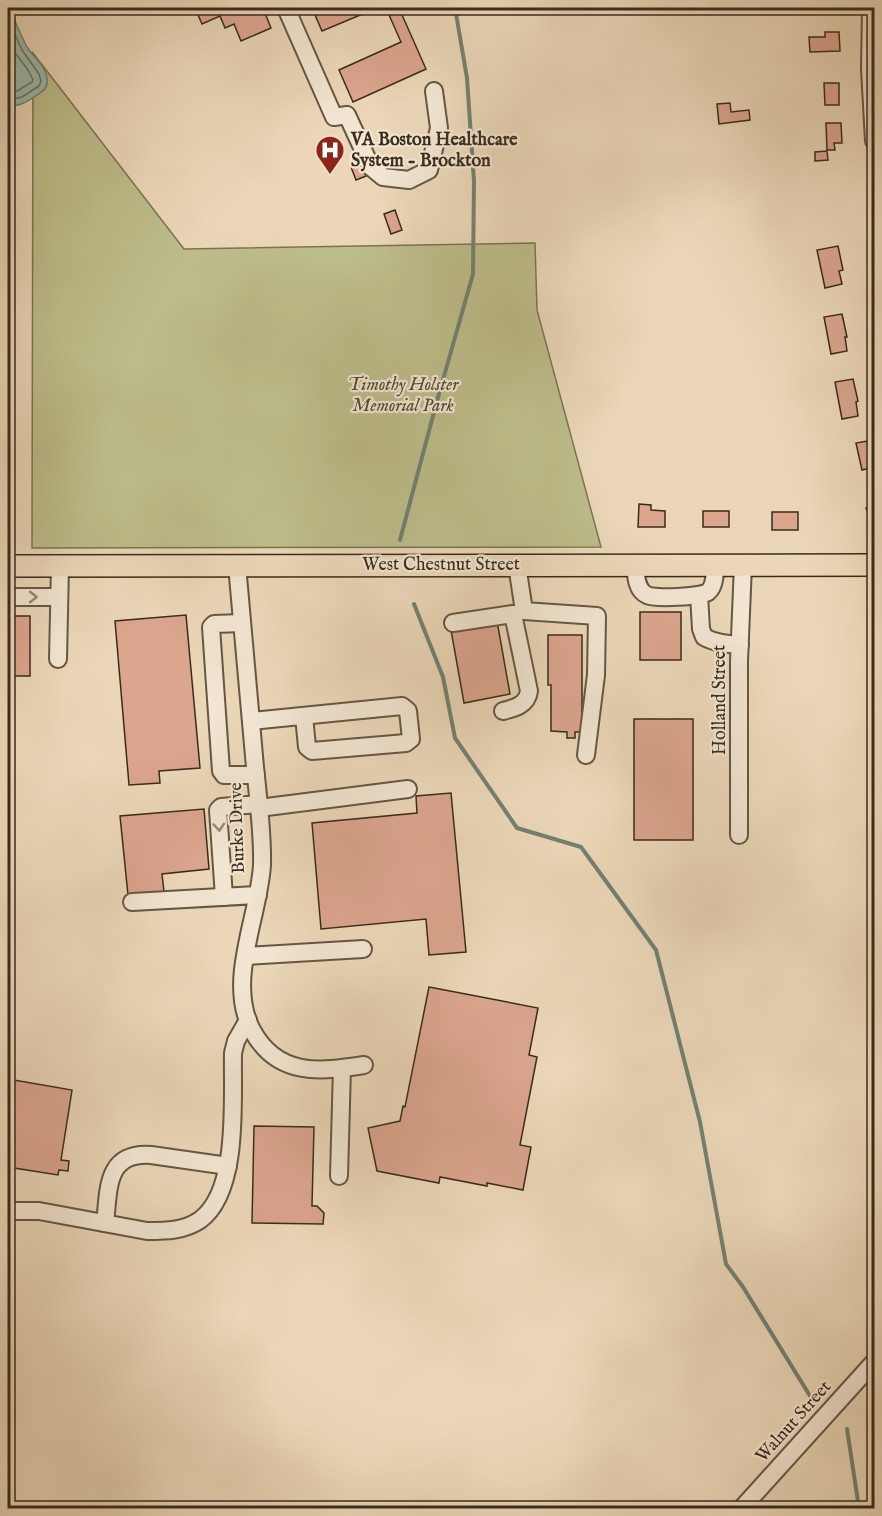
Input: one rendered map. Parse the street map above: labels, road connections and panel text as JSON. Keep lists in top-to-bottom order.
{
  "streets": {
    "main road": ["West Chestnut Street"],
    "street": ["Holland Street", "Burke Drive", "Walnut Street"]
  },
  "crossings": [
    ["West Chestnut Street", "Holland Street"],
    ["West Chestnut Street", "Burke Drive"]
  ],
  "parks": ["Timothy Holster Memorial Park"],
  "places": {
    "hospital": ["VA Boston Healthcare System - Brockton"]
  }
}
